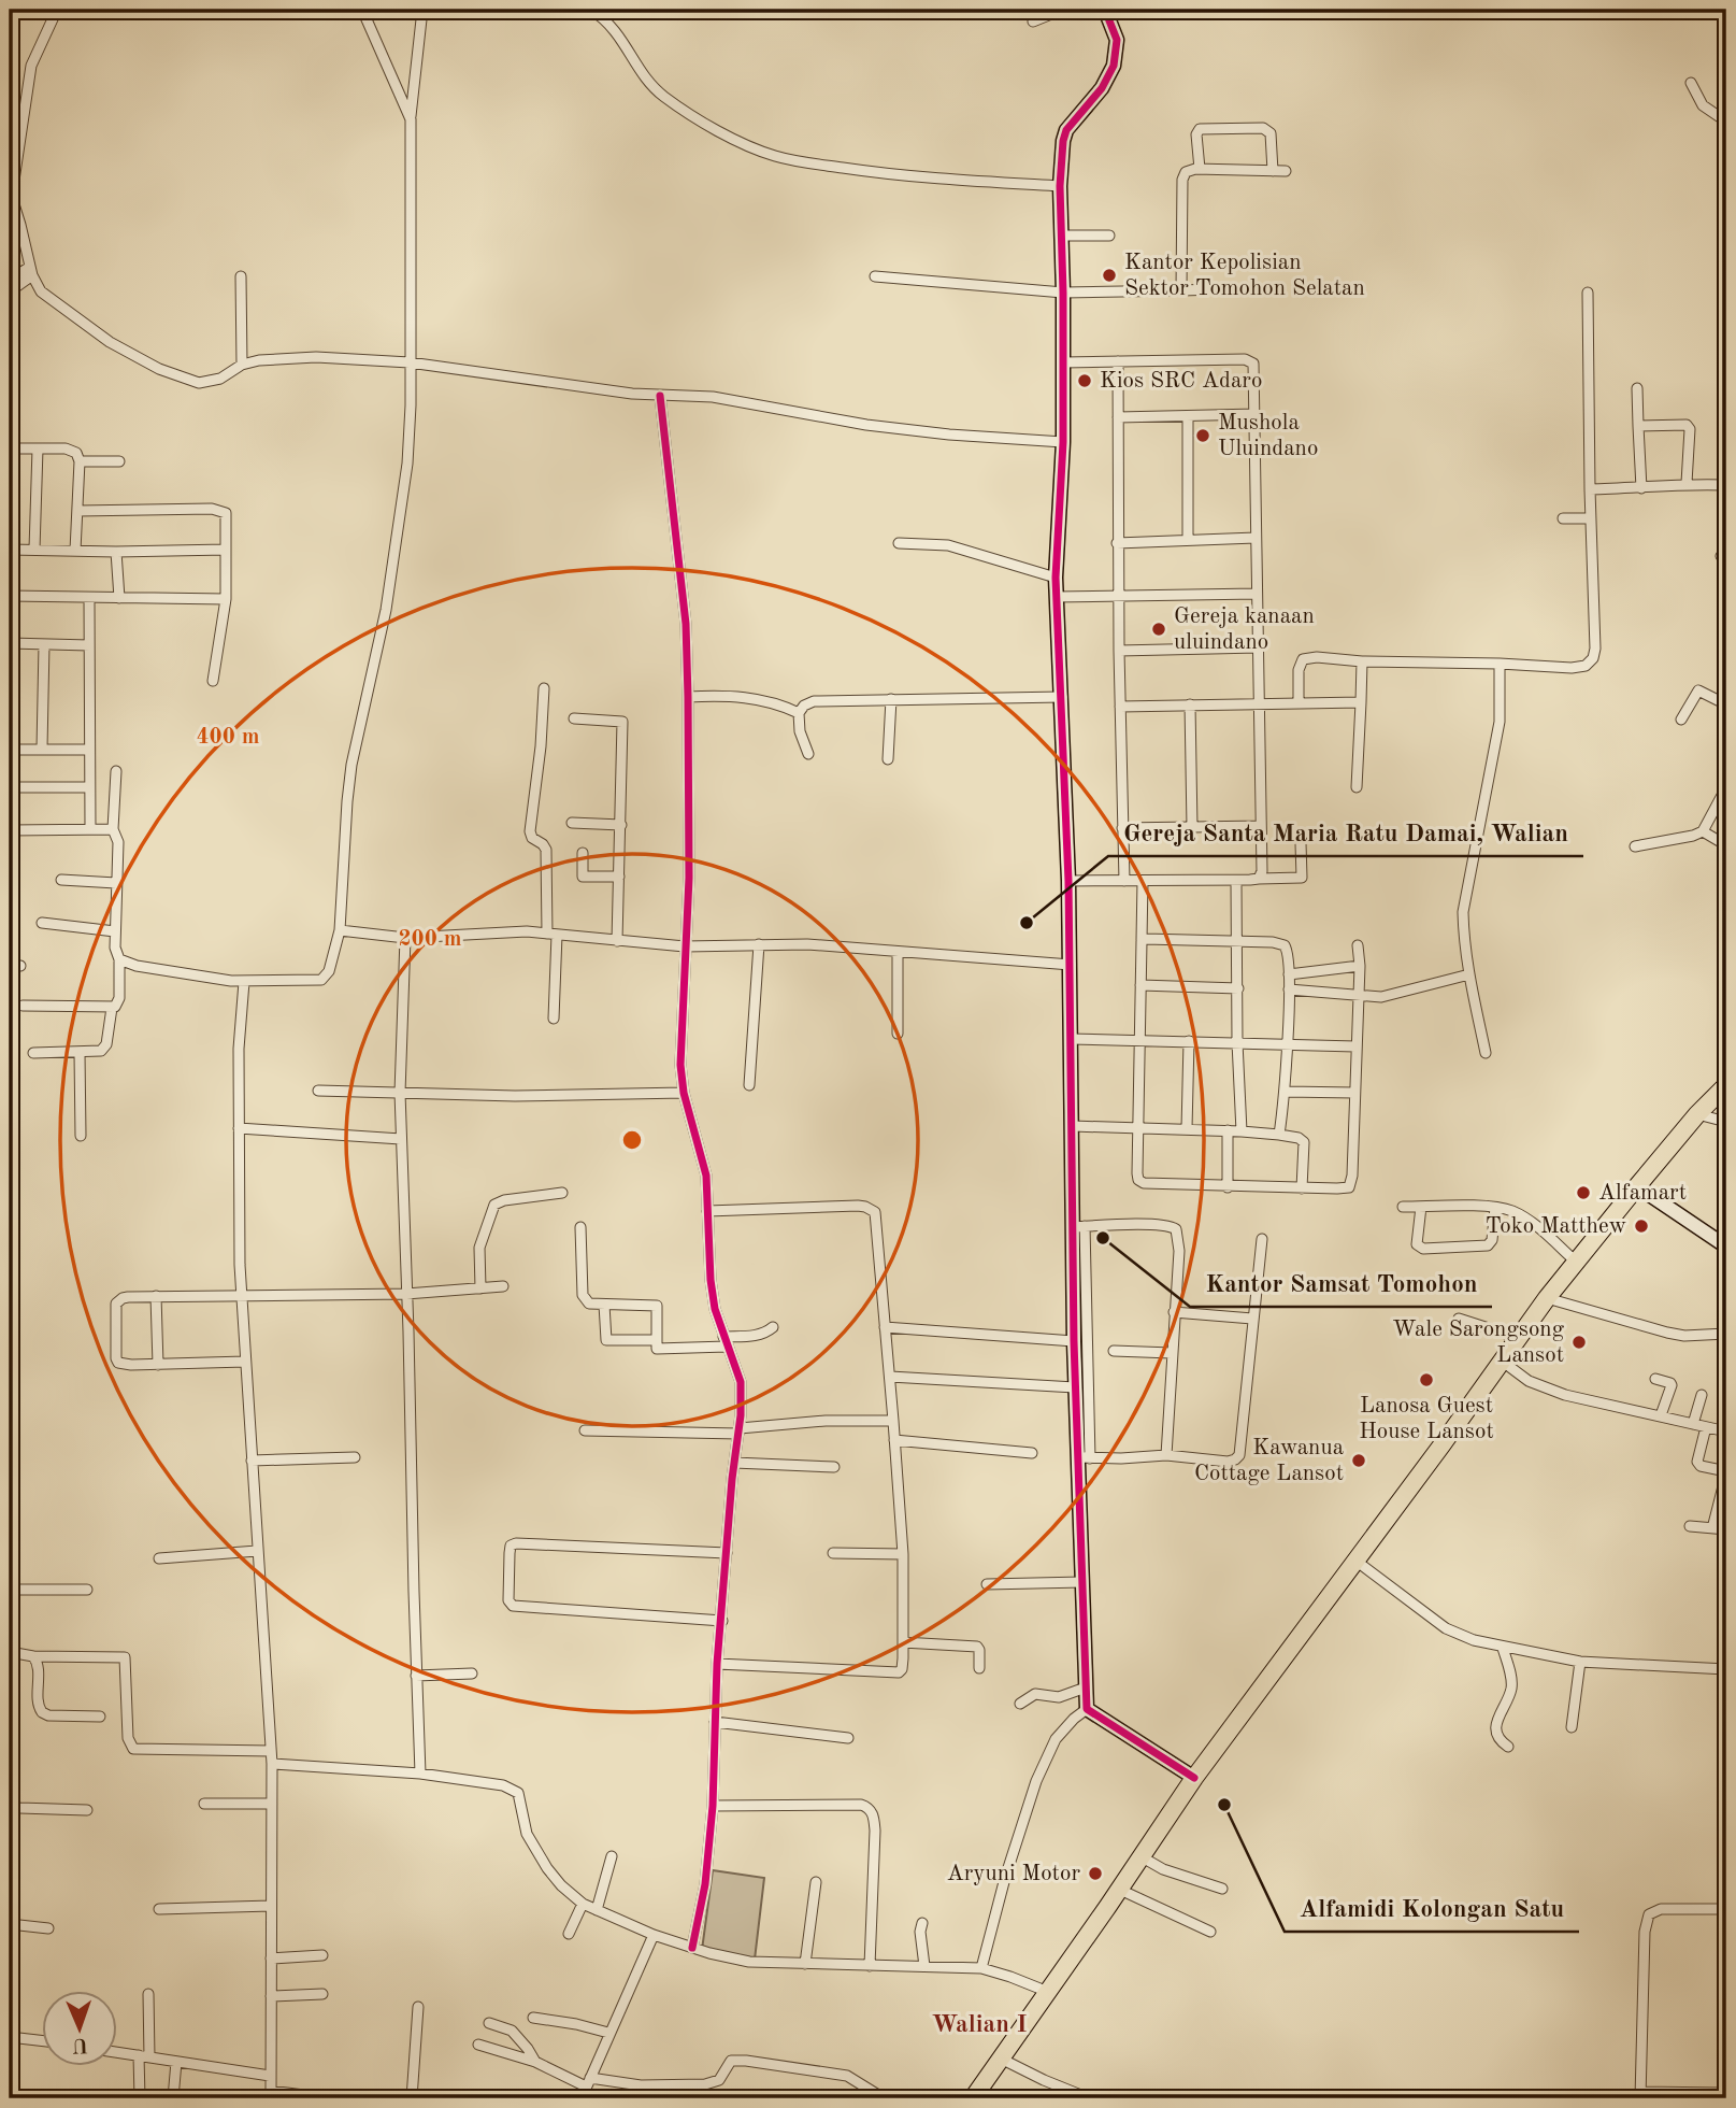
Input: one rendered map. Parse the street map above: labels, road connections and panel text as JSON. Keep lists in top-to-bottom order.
{
  "districts": ["Walian I"],
  "places": [
    "Kantor Kepolisian Sektor Tomohon Selatan",
    "Kios SRC Adaro",
    "Mushola Uluindano",
    "Gereja kanaan uluindano",
    "Gereja Santa Maria Ratu Damai, Walian",
    "Alfamart",
    "Toko Matthew",
    "Kantor Samsat Tomohon",
    "Wale Sarongsong Lansot",
    "Lanosa Guest House Lansot",
    "Kawanua Cottage Lansot",
    "Alfamidi Kolongan Satu",
    "Aryuni Motor"
  ],
  "north": "bottom",
  "rings": ["400 m", "200 m"]
}
